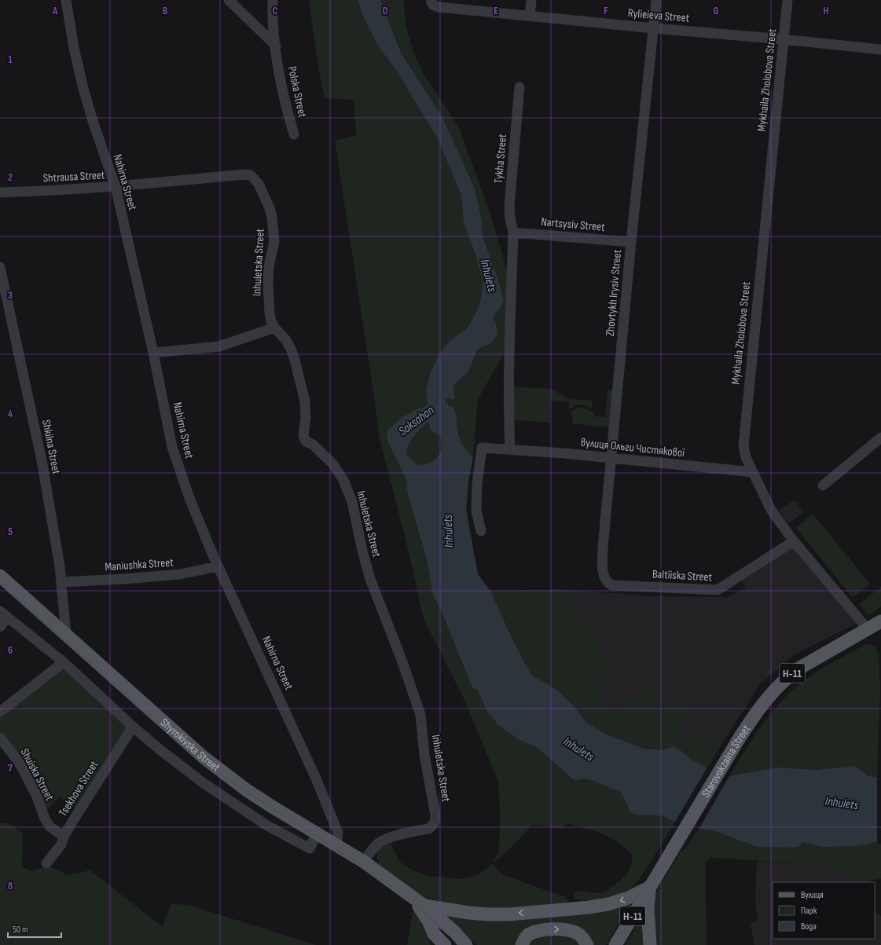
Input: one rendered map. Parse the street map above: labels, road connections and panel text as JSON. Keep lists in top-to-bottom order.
{
  "streets": {
    "main road": ["Н-11", "Shyrokivska Street", "Starovokzalna Street"],
    "street": [
      "Rylieieva Street",
      "Mykhaila Zholobova Street",
      "Polska Street",
      "Tykha Street",
      "Shtrausa Street",
      "Nahirna Street",
      "Nartsysiv Street",
      "Inhuletska Street",
      "Zhovtykh Irysiv Street",
      "Shkilna Street",
      "вулиця Ольги Чистякової",
      "Maniushka Street",
      "Baltiiska Street",
      "Shuiska Street",
      "Tsekhova Street"
    ]
  },
  "crossings": [
    ["Rylieieva Street", "Mykhaila Zholobova Street"],
    ["Rylieieva Street", "Zhovtykh Irysiv Street"],
    ["Mykhaila Zholobova Street", "вулиця Ольги Чистякової"],
    ["Mykhaila Zholobova Street", "Baltiiska Street"],
    ["Mykhaila Zholobova Street", "Starovokzalna Street"],
    ["Tykha Street", "Nartsysiv Street"],
    ["Shtrausa Street", "Nahirna Street"],
    ["Shtrausa Street", "Inhuletska Street"],
    ["Nahirna Street", "Maniushka Street"],
    ["Nahirna Street", "Shyrokivska Street"],
    ["Nartsysiv Street", "Zhovtykh Irysiv Street"],
    ["Inhuletska Street", "Shyrokivska Street"],
    ["Zhovtykh Irysiv Street", "вулиця Ольги Чистякової"],
    ["Zhovtykh Irysiv Street", "Baltiiska Street"],
    ["Shkilna Street", "Maniushka Street"],
    ["Shkilna Street", "Shyrokivska Street"],
    ["Shuiska Street", "Tsekhova Street"]
  ],
  "water": ["Inhulets", "Saksahan"],
  "legend": ["Вулиця", "Парк", "Вода"],
  "scale_bar": "50 m",
  "grid": {
    "columns": [
      "A",
      "B",
      "C",
      "D",
      "E",
      "F",
      "G",
      "H"
    ],
    "rows": [
      "1",
      "2",
      "3",
      "4",
      "5",
      "6",
      "7",
      "8"
    ]
  }
}
